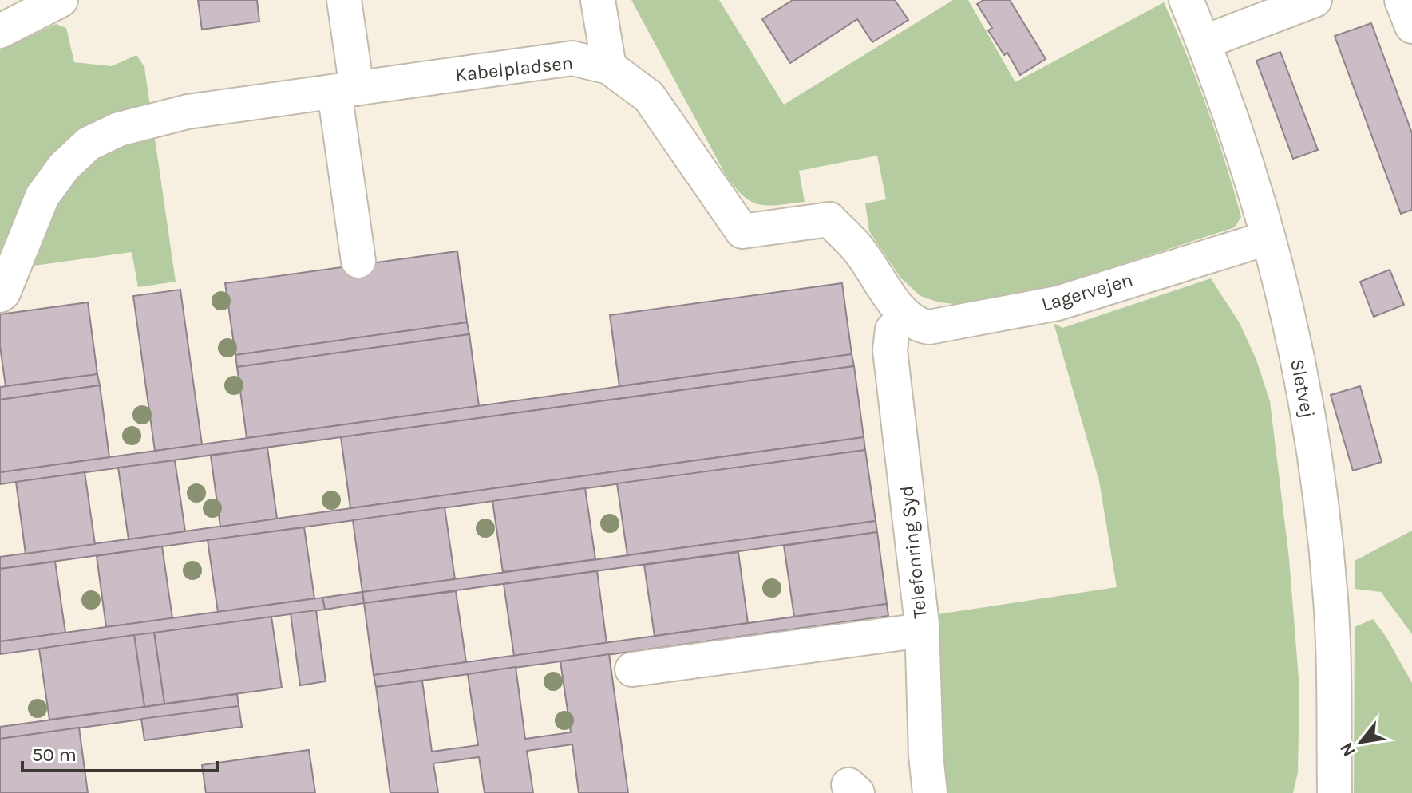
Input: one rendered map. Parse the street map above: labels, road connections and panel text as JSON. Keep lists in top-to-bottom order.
{
  "streets": {
    "street": [
      "Kabelpladsen",
      "Lagervejen",
      "Sletvej",
      "Telefonring Syd"
    ]
  },
  "crossings": [
    ["Kabelpladsen", "Lagervejen"],
    ["Kabelpladsen", "Telefonring Syd"],
    ["Lagervejen", "Sletvej"],
    ["Lagervejen", "Telefonring Syd"]
  ],
  "scale_bar": "50 m",
  "north": "bottom left"
}
